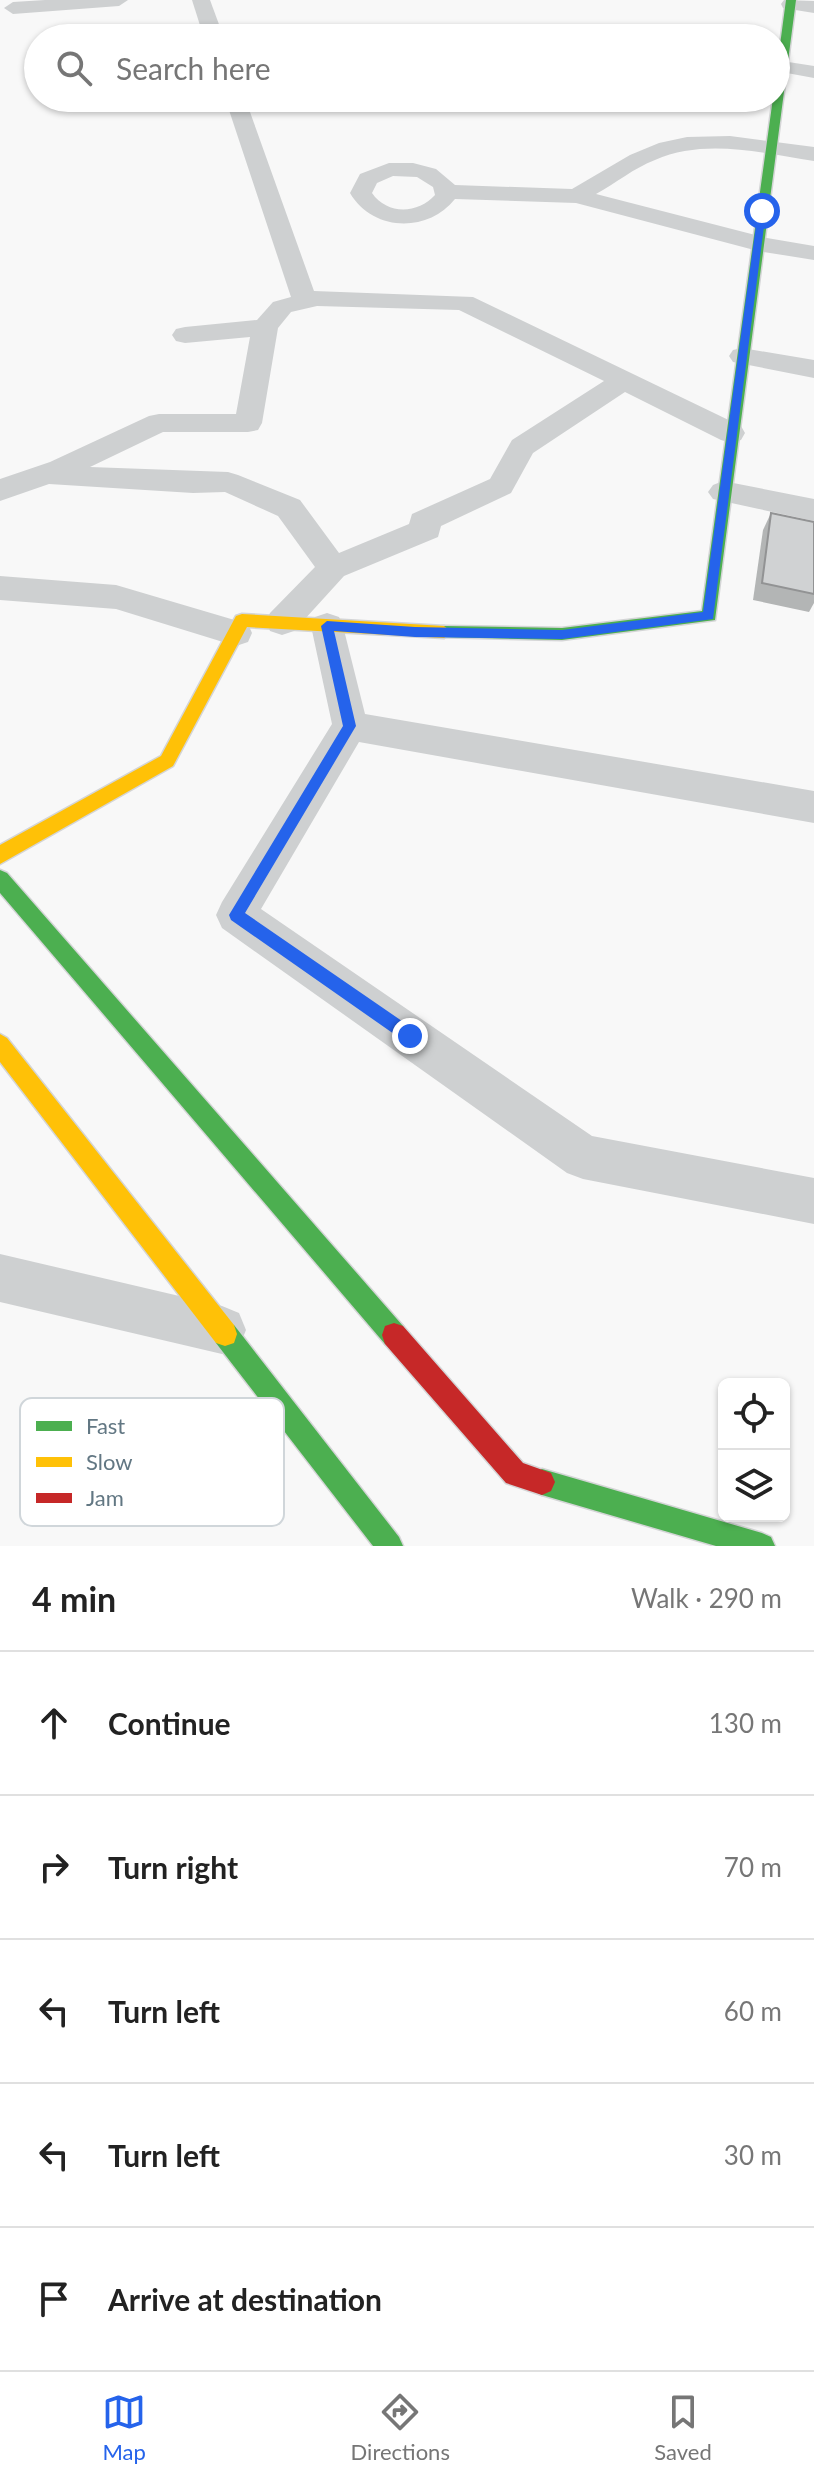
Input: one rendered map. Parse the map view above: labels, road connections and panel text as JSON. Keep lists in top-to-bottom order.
{
  "legend": ["Fast", "Slow", "Jam"],
  "page": {
    "search": "Search here",
    "heading": ["4 min", "Walk · 290 m"],
    "list": [
      ["Continue", "130 m"],
      ["Turn right", "70 m"],
      ["Turn left", "60 m"],
      ["Turn left", "30 m"],
      "Arrive at destination"
    ],
    "nav": ["Map", "Directions", "Saved"]
  }
}
